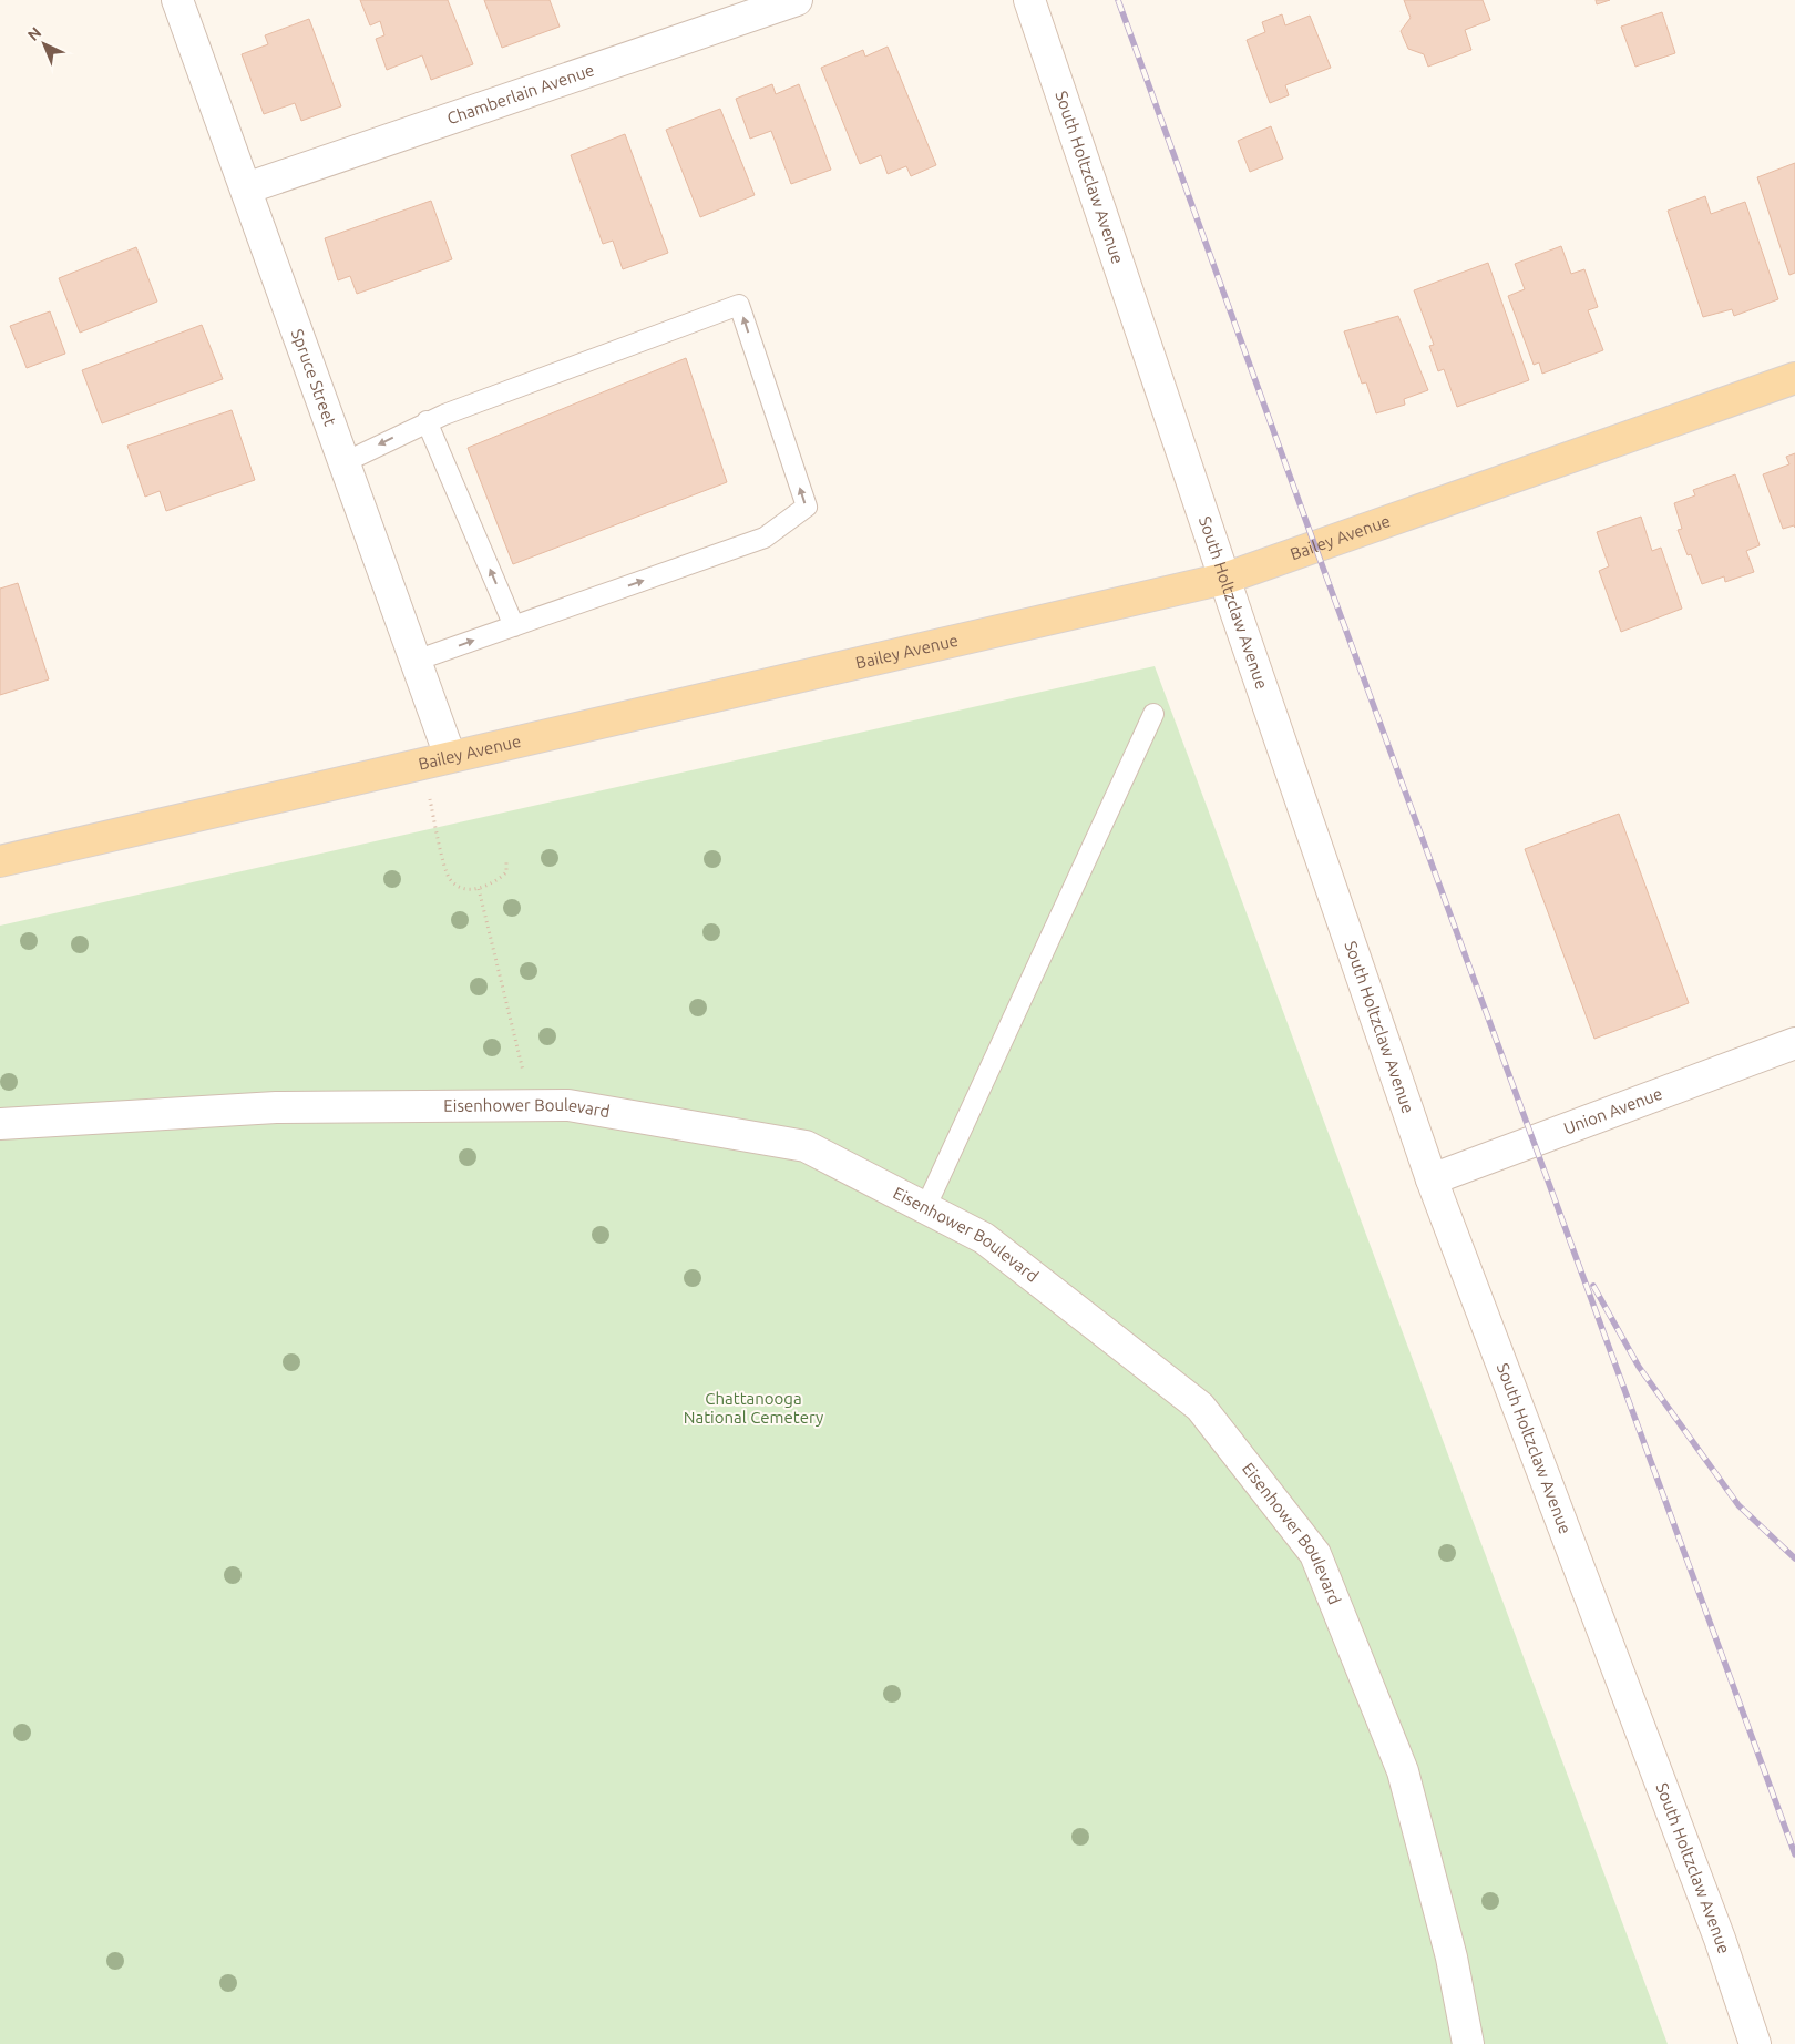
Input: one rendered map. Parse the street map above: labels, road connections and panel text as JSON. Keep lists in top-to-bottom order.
{
  "streets": {
    "main road": ["Bailey Avenue"],
    "street": [
      "Chamberlain Avenue",
      "South Holtzclaw Avenue",
      "Spruce Street",
      "Eisenhower Boulevard",
      "Union Avenue"
    ]
  },
  "crossings": [
    ["Chamberlain Avenue", "Spruce Street"],
    ["South Holtzclaw Avenue", "Bailey Avenue"],
    ["South Holtzclaw Avenue", "Union Avenue"],
    ["Spruce Street", "Bailey Avenue"]
  ],
  "parks": ["Chattanooga National Cemetery"],
  "north": "top left"
}
